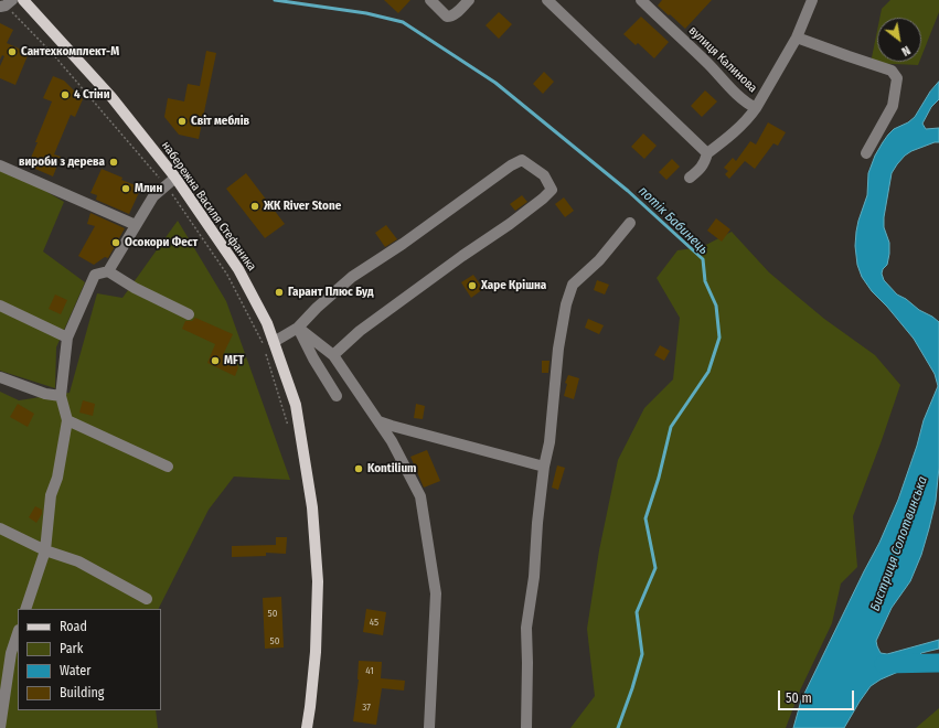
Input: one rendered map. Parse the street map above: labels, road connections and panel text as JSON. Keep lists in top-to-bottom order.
{
  "streets": {
    "main road": ["набережна Василя Стефаника"],
    "street": ["вулиця Калинова"]
  },
  "water": ["потік Бабинець", "Бистриця Солотвинська"],
  "places": [
    "Сантехкомплект-М",
    "4 Стіни",
    "Світ меблів",
    "вироби з дерева",
    "Млин",
    "ЖК River Stone",
    "Осокори Фест",
    "Харе Крішна",
    "Гарант Плюс Буд",
    "MFT",
    "Kontilium"
  ],
  "house_numbers": [
    "50",
    "45",
    "50",
    "41",
    "37"
  ],
  "legend": [
    "Road",
    "Park",
    "Water",
    "Building"
  ],
  "scale_bar": "50 m",
  "north": "bottom right"
}
